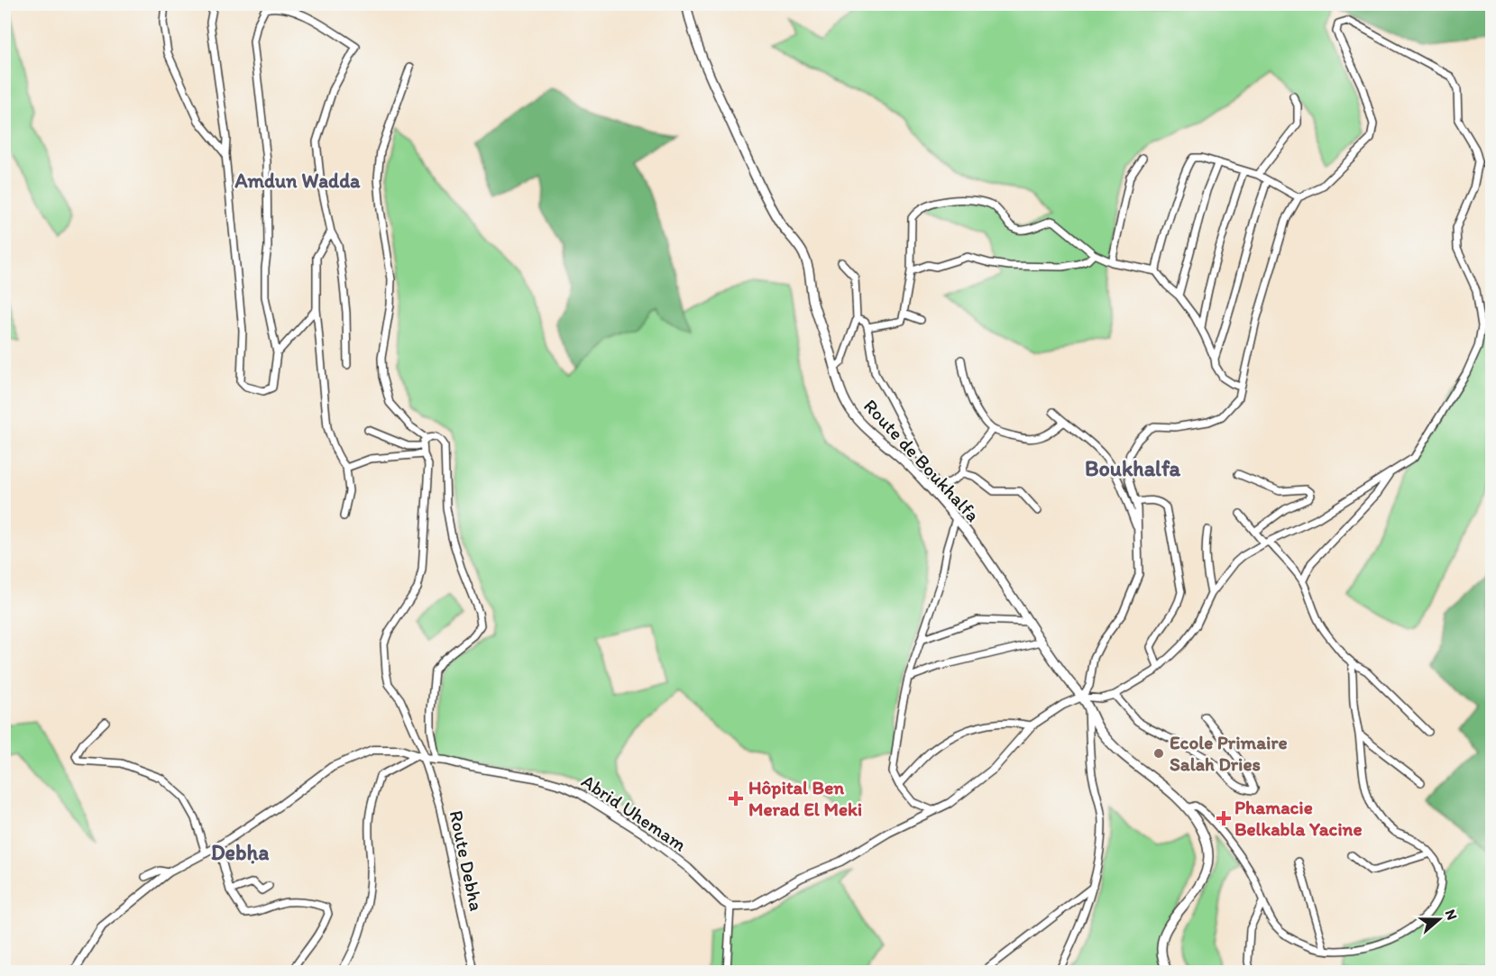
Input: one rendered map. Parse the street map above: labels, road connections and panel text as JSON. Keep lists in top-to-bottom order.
{
  "streets": {
    "main road": ["Route de Boukhalfa"],
    "street": ["Abrid Uhemam", "Route Debha"]
  },
  "crossings": [
    ["Abrid Uhemam", "Route Debha"]
  ],
  "districts": ["Amdun Wadda", "Boukhalfa", "Debḥa"],
  "places": {
    "other": ["Ecole Primaire Salah Dries"],
    "health": ["Hôpital Ben Merad El Meki", "Phamacie Belkabla Yacine"]
  },
  "north": "right"
}
